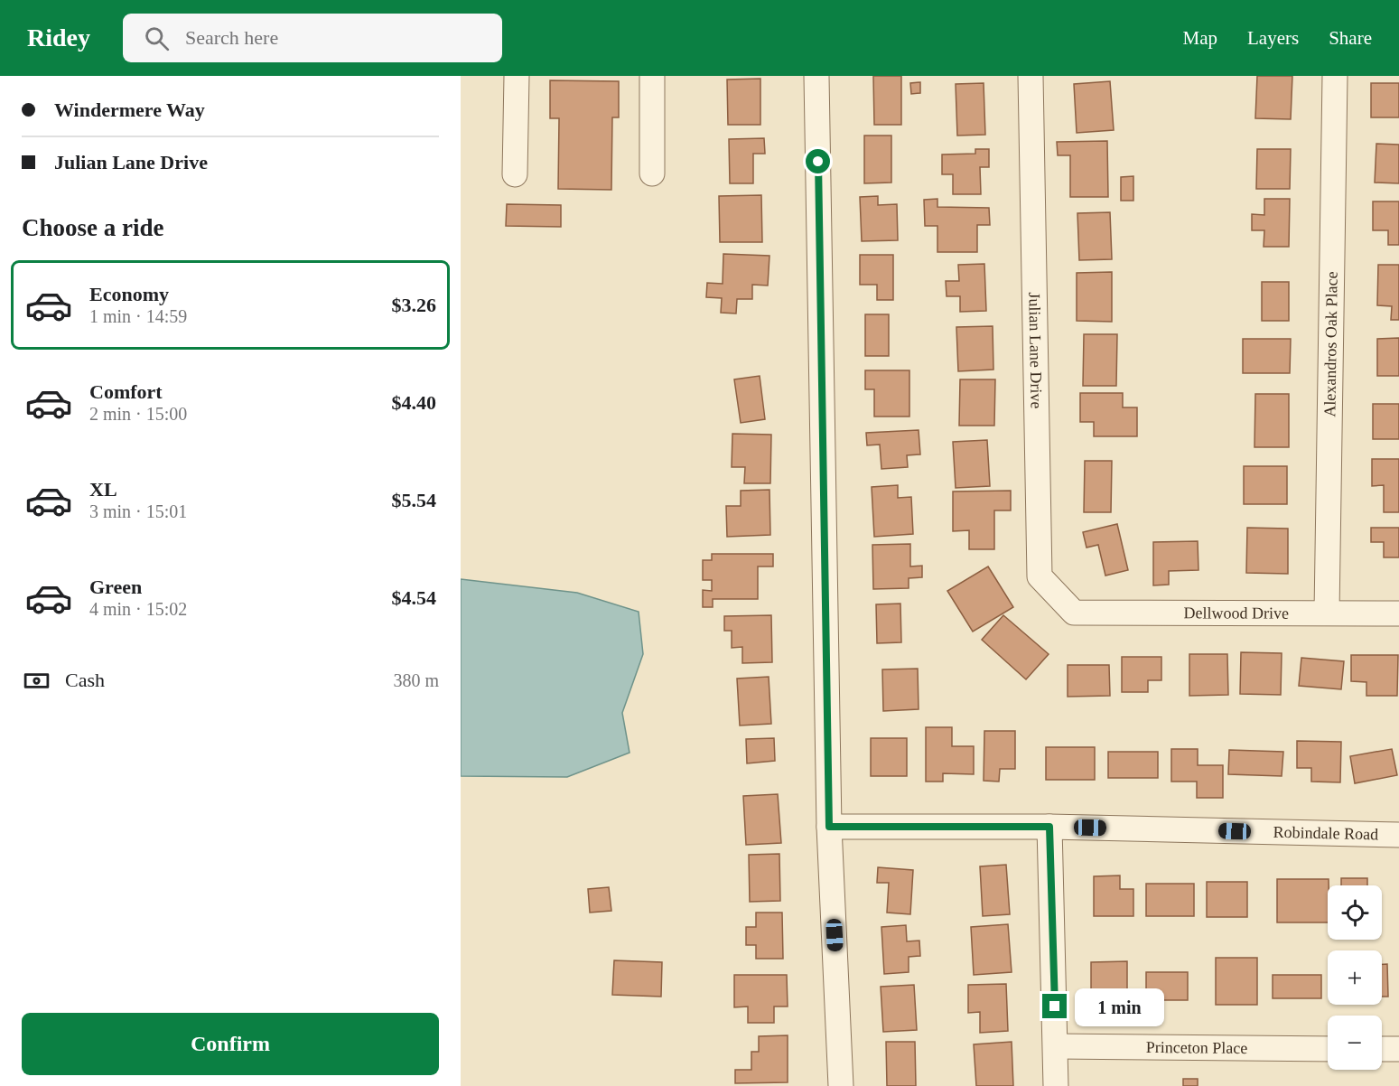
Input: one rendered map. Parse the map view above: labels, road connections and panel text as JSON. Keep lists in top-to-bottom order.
{
  "streets": {
    "street": [
      "Alexandros Oak Place",
      "Julian Lane Drive",
      "Dellwood Drive",
      "Robindale Road",
      "Princeton Place"
    ]
  },
  "crossings": [
    ["Alexandros Oak Place", "Dellwood Drive"],
    ["Julian Lane Drive", "Dellwood Drive"]
  ],
  "page": {
    "header": "Ridey",
    "search": "Search here",
    "nav": ["Map", "Layers", "Share"],
    "banner": ["Windermere Way", "Julian Lane Drive"],
    "heading": "Choose a ride",
    "list": [
      {
        "name": "Economy",
        "note": "1 min · 14:59",
        "value": "$3.26"
      },
      {
        "name": "Comfort",
        "note": "2 min · 15:00",
        "value": "$4.40"
      },
      {
        "name": "XL",
        "note": "3 min · 15:01",
        "value": "$5.54"
      },
      {
        "name": "Green",
        "note": "4 min · 15:02",
        "value": "$4.54"
      }
    ],
    "pay": ["Cash", "380 m"],
    "map_buttons": ["+", "−"],
    "bubble": "1 min",
    "buttons": "Confirm"
  }
}
